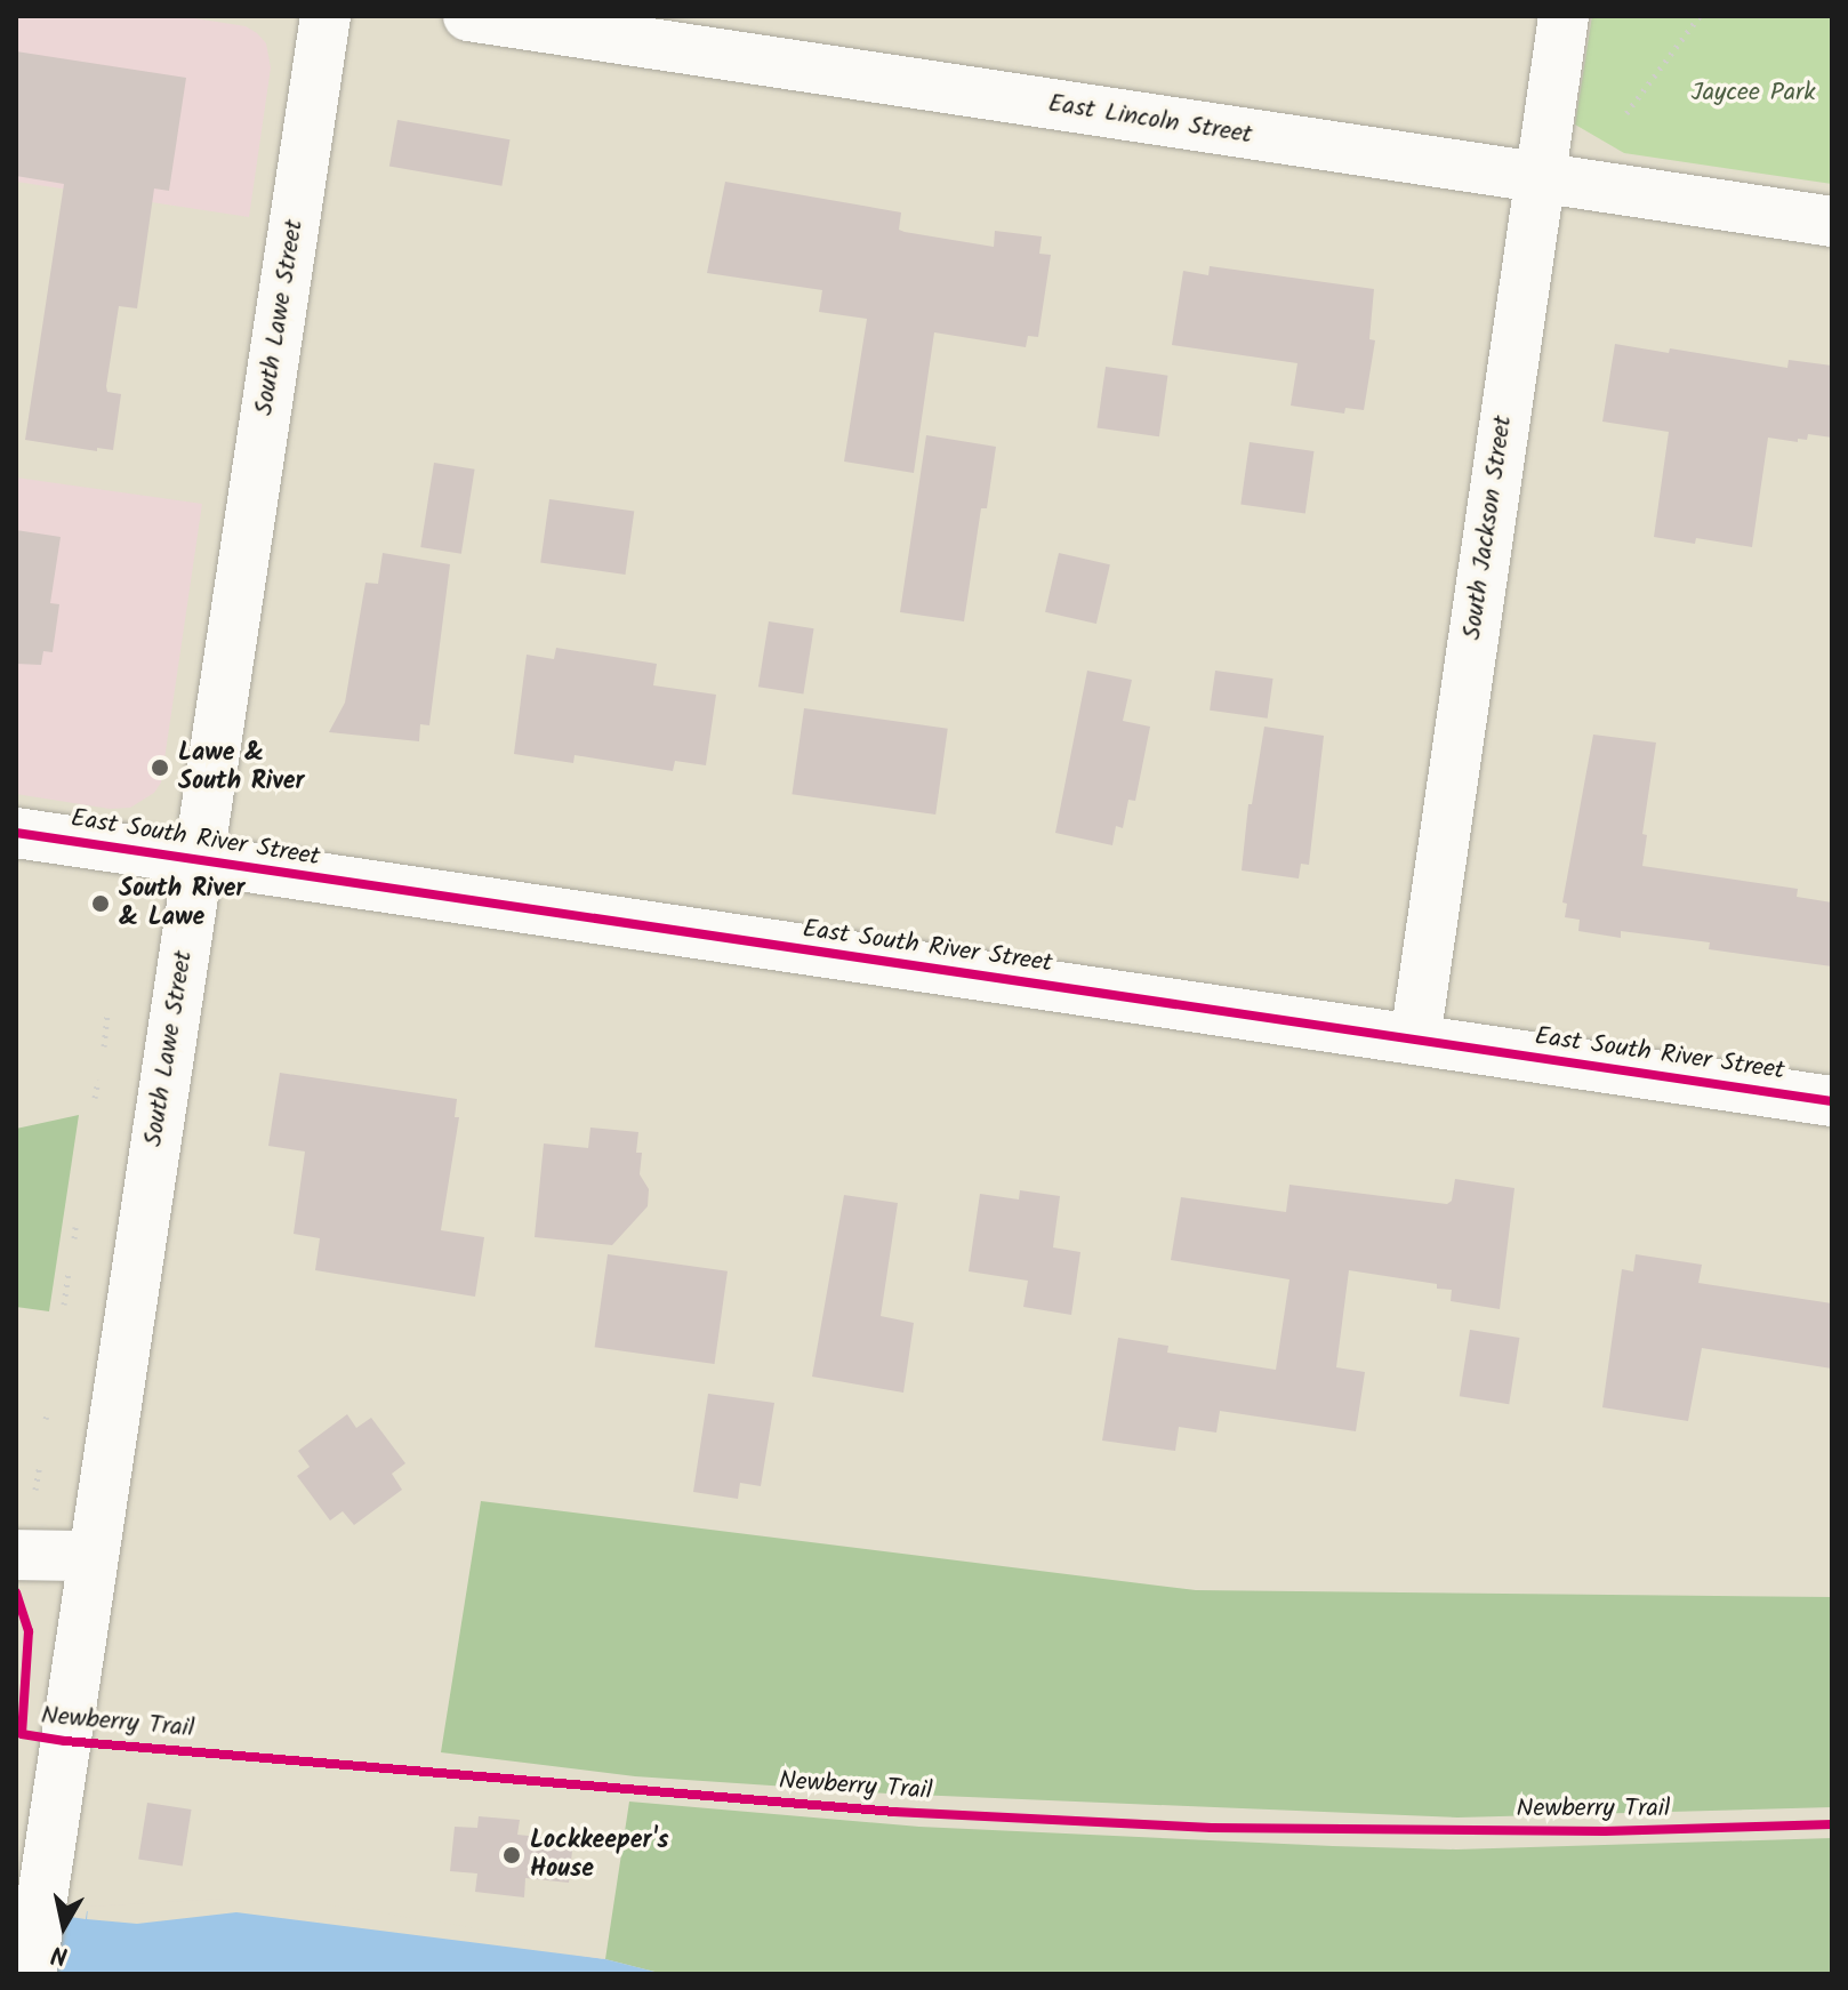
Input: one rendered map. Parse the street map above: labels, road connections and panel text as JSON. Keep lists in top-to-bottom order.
{
  "streets": {
    "street": [
      "East Lincoln Street",
      "South Lawe Street",
      "South Jackson Street",
      "East South River Street"
    ],
    "cycle path": ["Newberry Trail"]
  },
  "crossings": [
    ["East Lincoln Street", "South Jackson Street"],
    ["South Lawe Street", "East South River Street"],
    ["South Jackson Street", "East South River Street"]
  ],
  "parks": ["Jaycee Park"],
  "places": ["Lawe & South River", "South River & Lawe", "Lockkeeper's House"],
  "north": "bottom"
}
